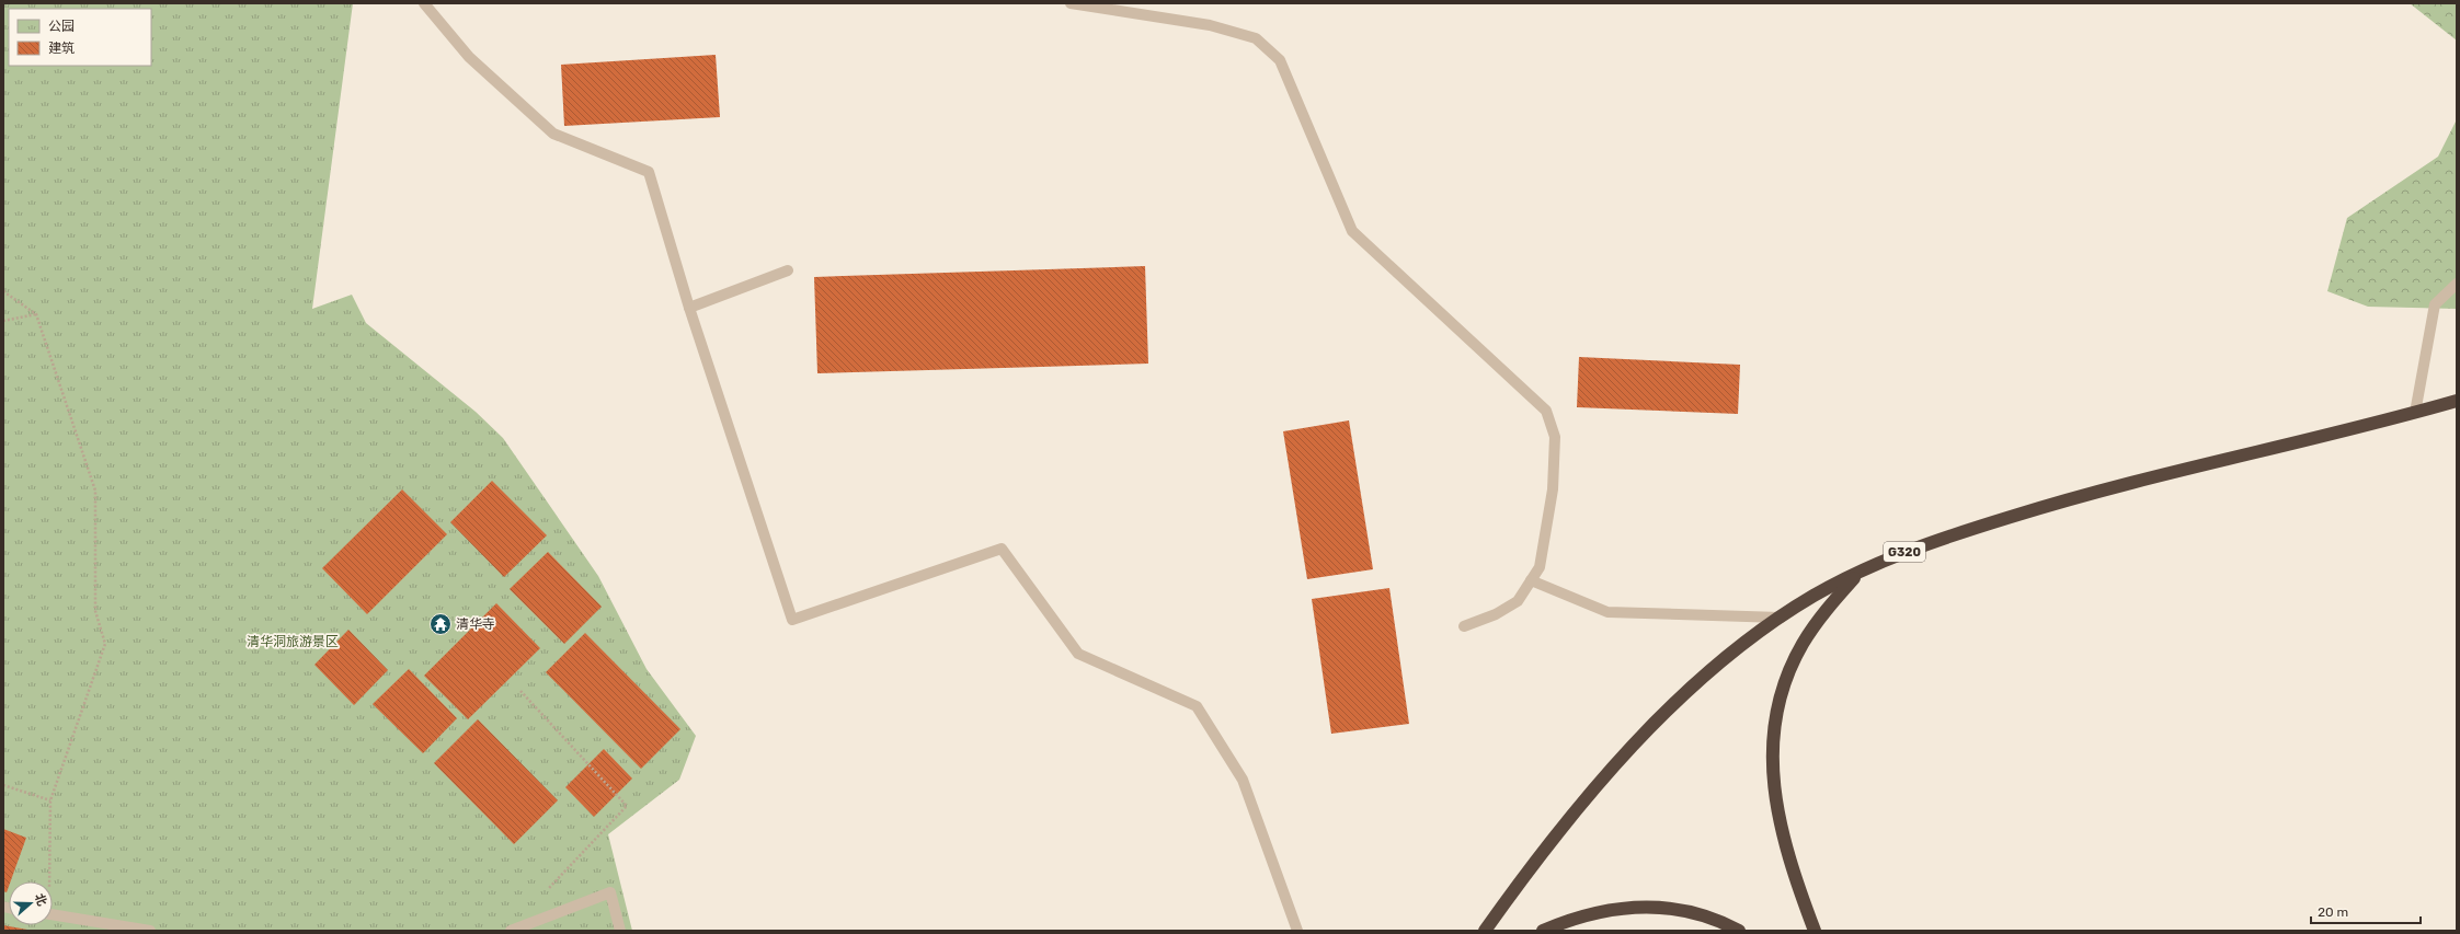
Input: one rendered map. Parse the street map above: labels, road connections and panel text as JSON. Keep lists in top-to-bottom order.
{
  "streets": {
    "highway": ["G320"]
  },
  "parks": ["清华洞旅游景区"],
  "places": {
    "temple": ["清华寺"]
  },
  "legend": ["公园", "建筑"],
  "scale_bar": "20 m",
  "north": "right"
}
